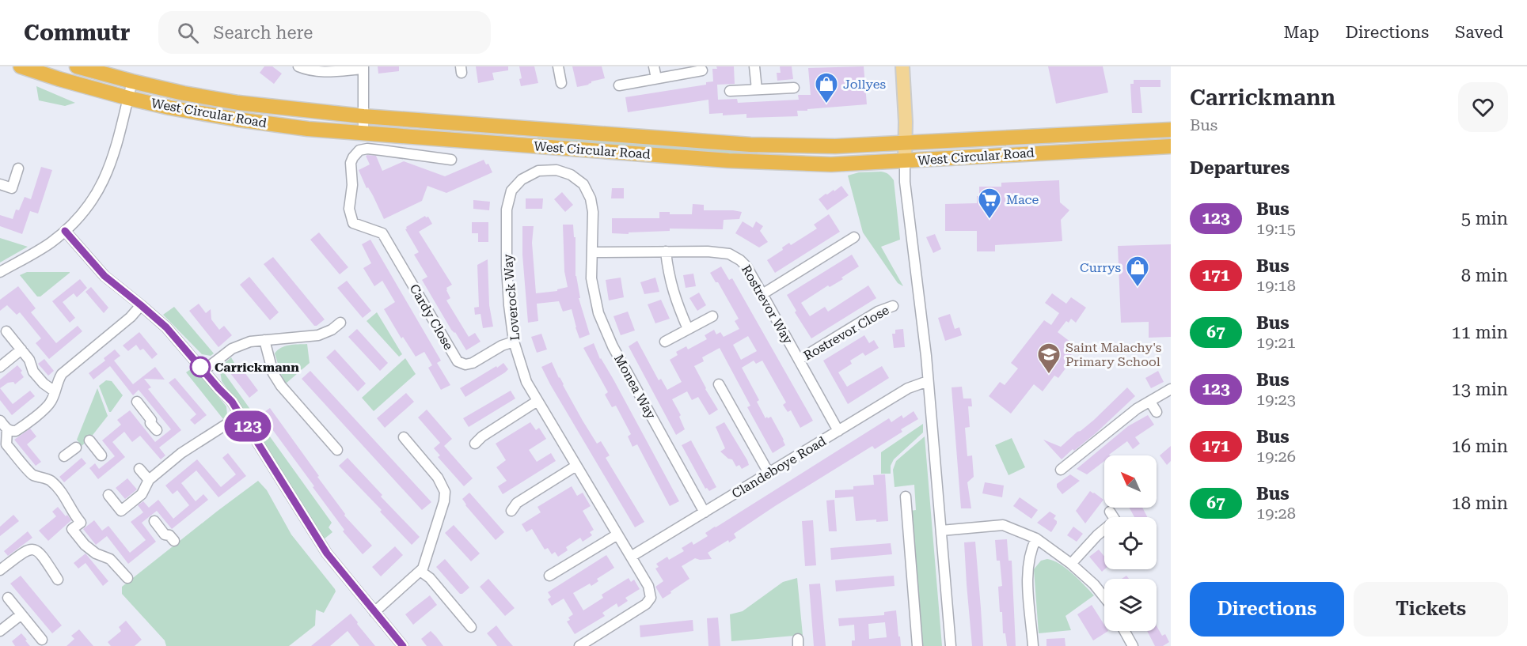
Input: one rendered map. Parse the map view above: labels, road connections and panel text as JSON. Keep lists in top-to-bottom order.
{
  "streets": {
    "highway": ["West Circular Road"],
    "street": [
      "Loverock Way",
      "Rostrevor Way",
      "Cardy Close",
      "Rostrevor Close",
      "Monea Way",
      "Clandeboye Road"
    ]
  },
  "crossings": [
    ["Loverock Way", "Rostrevor Way"],
    ["Loverock Way", "Cardy Close"],
    ["Loverock Way", "Monea Way"],
    ["Loverock Way", "Clandeboye Road"],
    ["Rostrevor Way", "Rostrevor Close"],
    ["Rostrevor Way", "Monea Way"],
    ["Rostrevor Way", "Clandeboye Road"],
    ["Monea Way", "Clandeboye Road"]
  ],
  "places": {
    "shop": ["Jollyes", "Currys"],
    "supermarket": ["Mace"],
    "other": ["Carrickmann"],
    "school or university": ["Saint Malachy's Primary School"]
  },
  "lines": ["bus line 123"],
  "north": "top left",
  "page": {
    "header": "Commutr",
    "search": "Search here",
    "nav": ["Map", "Directions", "Saved"],
    "on_map": "123",
    "heading": [
      ["Carrickmann", "Bus"],
      "Departures"
    ],
    "list": [
      {
        "mark": "123",
        "name": "Bus",
        "note": "19:15",
        "value": "5 min"
      },
      {
        "mark": "171",
        "name": "Bus",
        "note": "19:18",
        "value": "8 min"
      },
      {
        "mark": "67",
        "name": "Bus",
        "note": "19:21",
        "value": "11 min"
      },
      {
        "mark": "123",
        "name": "Bus",
        "note": "19:23",
        "value": "13 min"
      },
      {
        "mark": "171",
        "name": "Bus",
        "note": "19:26",
        "value": "16 min"
      },
      {
        "mark": "67",
        "name": "Bus",
        "note": "19:28",
        "value": "18 min"
      }
    ],
    "buttons": ["Directions", "Tickets"]
  }
}
